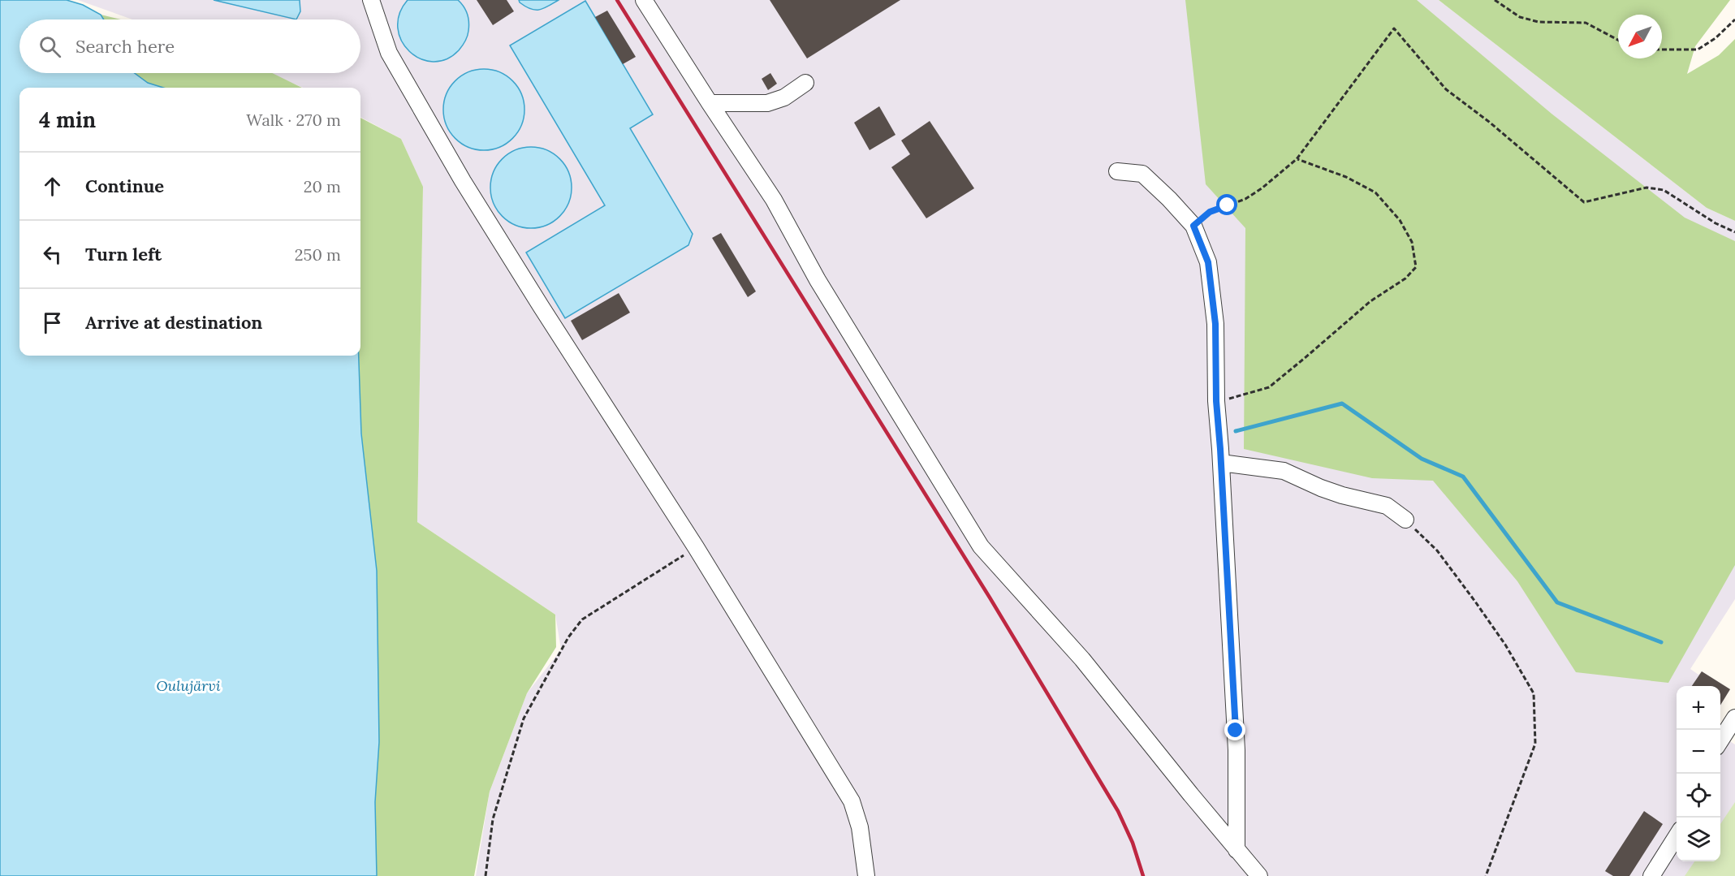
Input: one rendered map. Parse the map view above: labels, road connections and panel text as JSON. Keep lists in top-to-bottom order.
{
  "water": ["Oulujärvi"],
  "north": "bottom left",
  "page": {
    "search": "Search here",
    "heading": ["4 min", "Walk · 270 m"],
    "list": [
      ["Continue", "20 m"],
      ["Turn left", "250 m"],
      "Arrive at destination"
    ],
    "map_buttons": ["+", "−"]
  }
}
